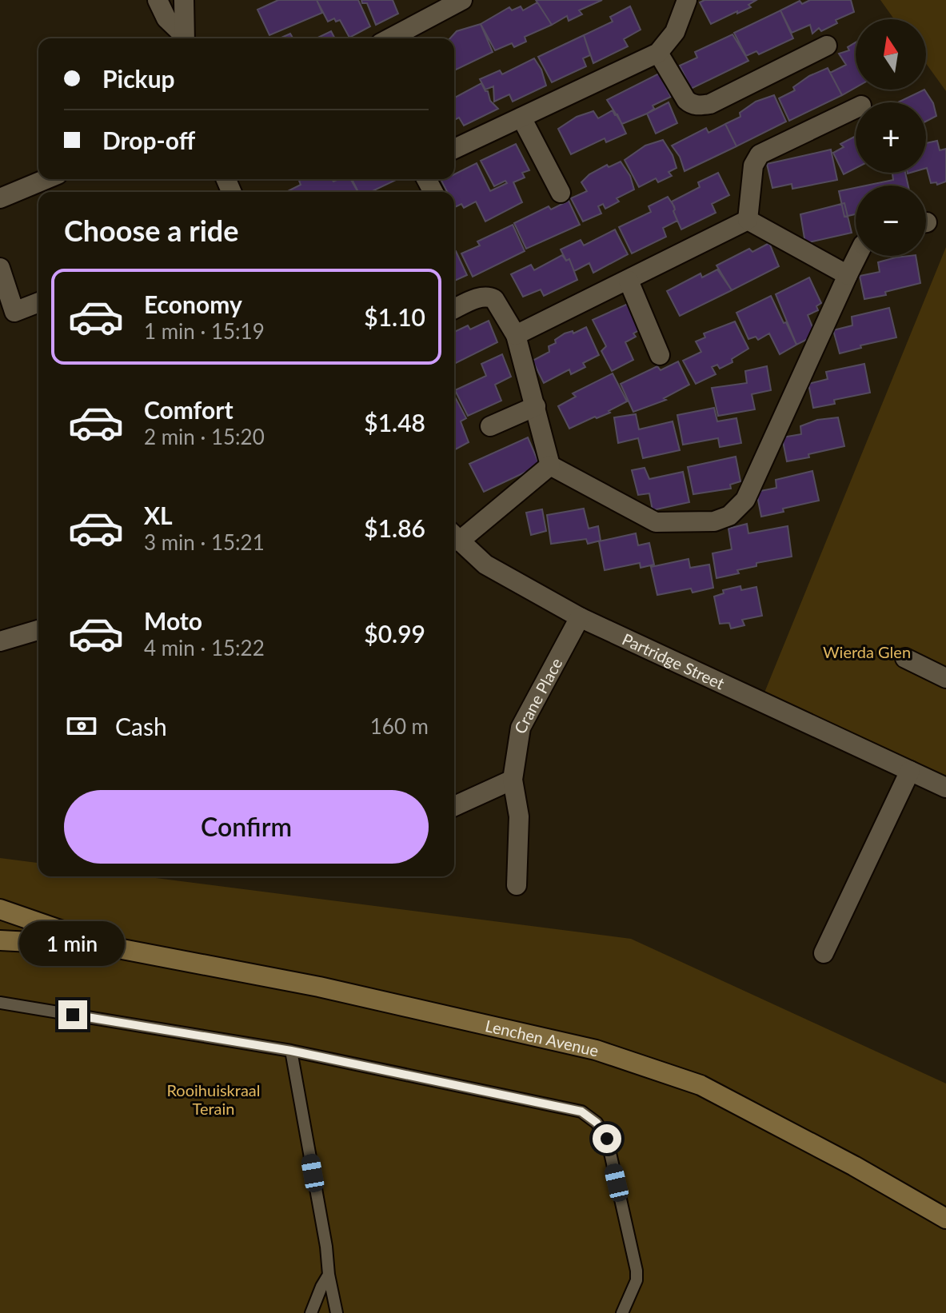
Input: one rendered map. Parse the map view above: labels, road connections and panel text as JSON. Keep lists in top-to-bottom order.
{
  "streets": {
    "main road": ["Lenchen Avenue"],
    "street": ["Partridge Street", "Crane Place"]
  },
  "crossings": [
    ["Partridge Street", "Crane Place"]
  ],
  "parks": ["Wierda Glen", "Rooihuiskraal Terain"],
  "north": "top",
  "page": {
    "map_buttons": ["+", "−"],
    "banner": ["Pickup", "Drop-off"],
    "heading": "Choose a ride",
    "list": [
      {
        "name": "Economy",
        "note": "1 min · 15:19",
        "value": "$1.10"
      },
      {
        "name": "Comfort",
        "note": "2 min · 15:20",
        "value": "$1.48"
      },
      {
        "name": "XL",
        "note": "3 min · 15:21",
        "value": "$1.86"
      },
      {
        "name": "Moto",
        "note": "4 min · 15:22",
        "value": "$0.99"
      }
    ],
    "pay": ["Cash", "160 m"],
    "buttons": "Confirm",
    "bubble": "1 min"
  }
}
